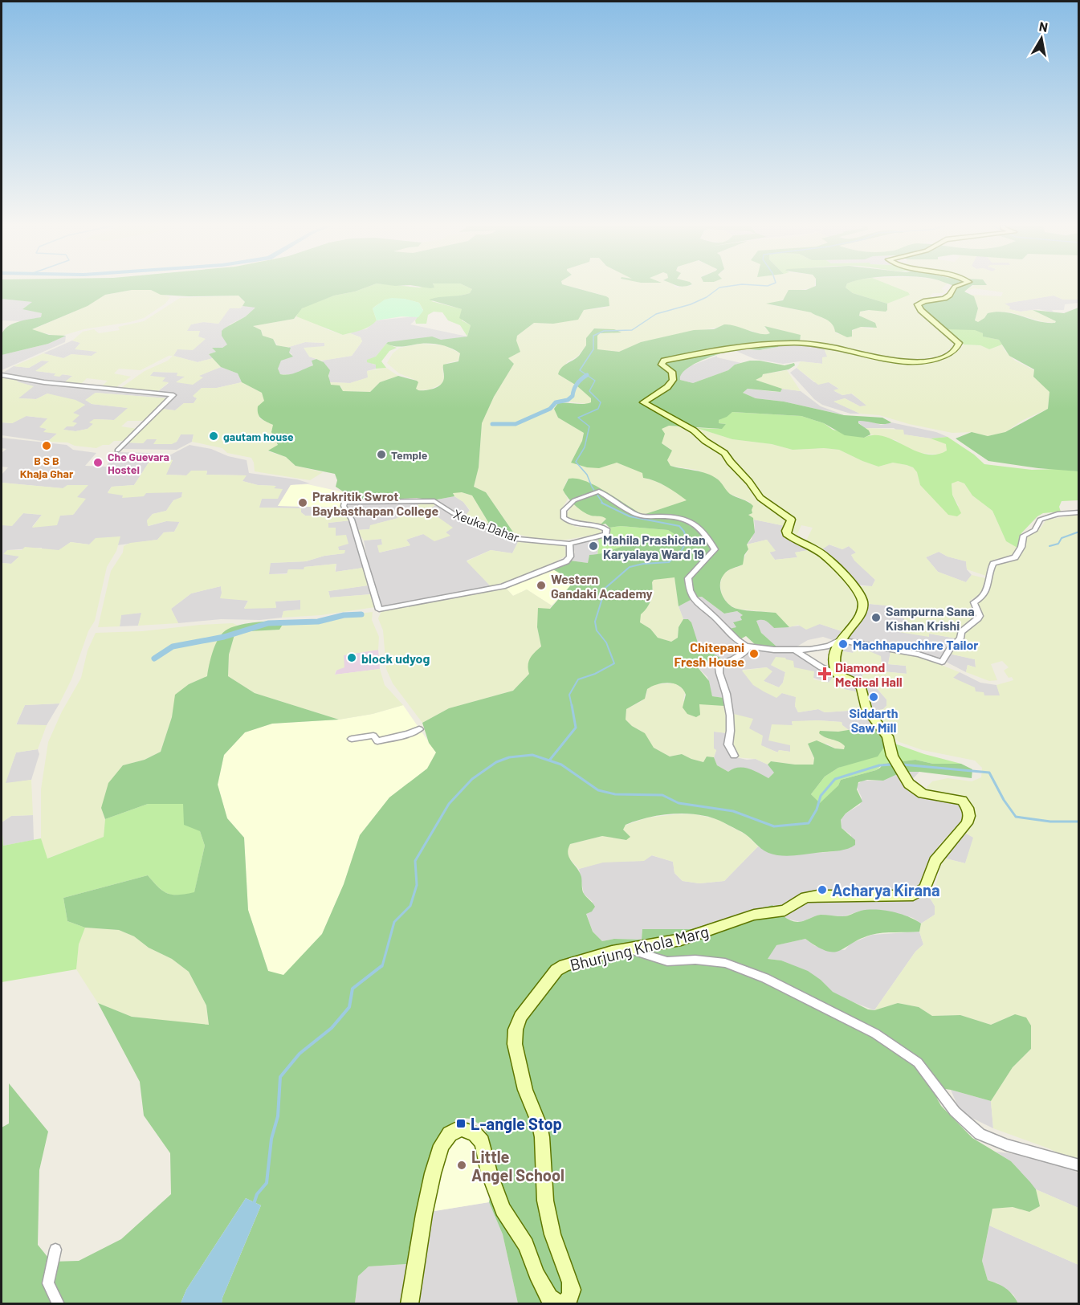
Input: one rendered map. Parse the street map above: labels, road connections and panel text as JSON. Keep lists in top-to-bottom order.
{
  "streets": {
    "main road": ["Bhurjung Khola Marg"],
    "street": ["Xeuka Dahar"]
  },
  "places": {
    "other": [
      "gautam house",
      "B S B Khaja Ghar",
      "Temple",
      "Che Guevara Hostel",
      "Prakritik Swrot Baybasthapan College",
      "Mahila Prashichan Karyalaya Ward 19",
      "Western Gandaki Academy",
      "Sampurna Sana Kishan Krishi",
      "Machhapuchhre Tailor",
      "Chitepani Fresh House",
      "block udyog",
      "Siddarth Saw Mill",
      "Acharya Kirana",
      "Little Angel School"
    ],
    "health": ["Diamond Medical Hall"],
    "transit": ["L-angle Stop"]
  },
  "north": "top"
}
